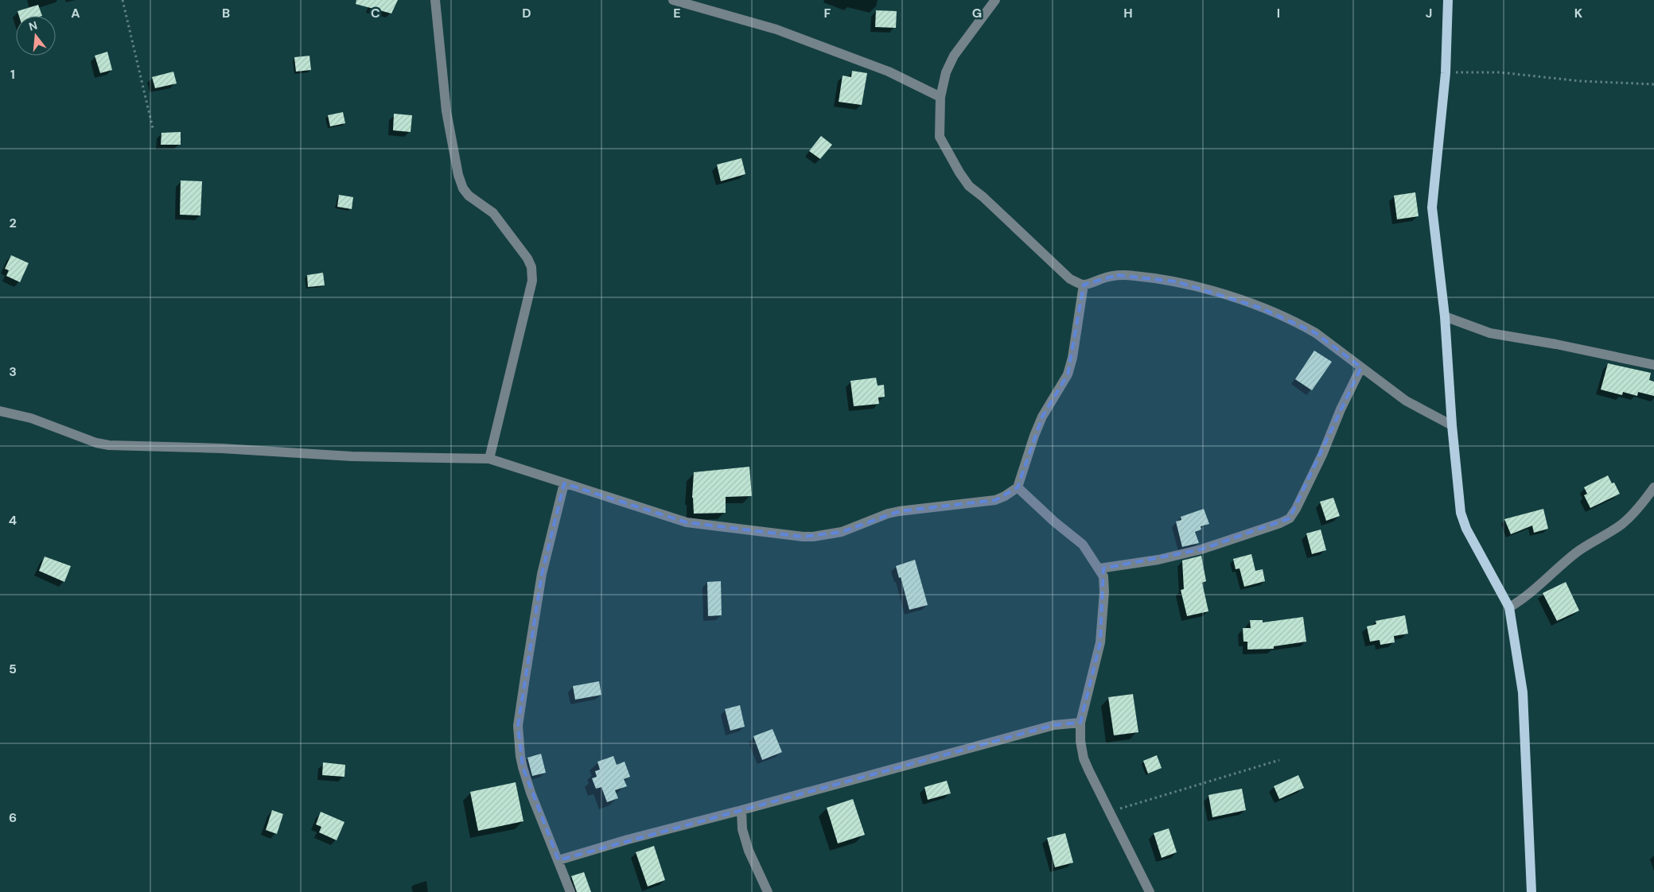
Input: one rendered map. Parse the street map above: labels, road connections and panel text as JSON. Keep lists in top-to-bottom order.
{
  "north": "top",
  "grid": {
    "columns": [
      "A",
      "B",
      "C",
      "D",
      "E",
      "F",
      "G",
      "H",
      "I",
      "J",
      "K"
    ],
    "rows": [
      "1",
      "2",
      "3",
      "4",
      "5",
      "6"
    ]
  }
}
